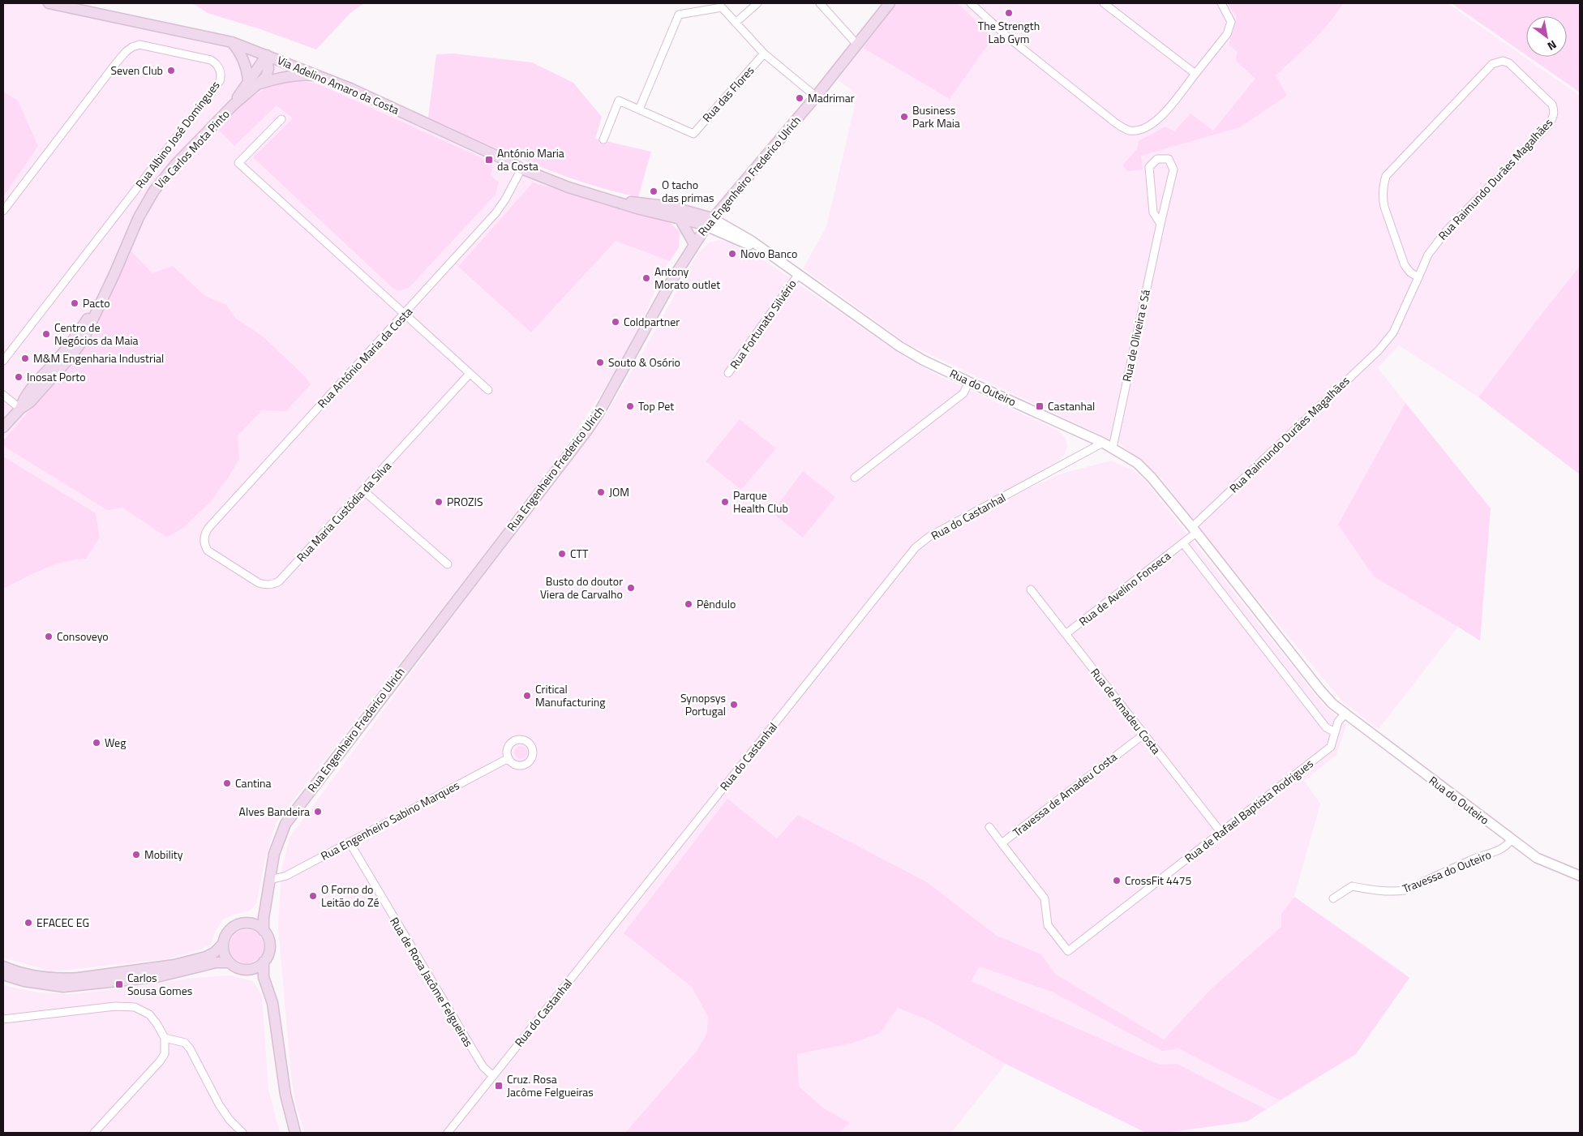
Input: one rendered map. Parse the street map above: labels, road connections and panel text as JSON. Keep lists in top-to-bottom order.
{
  "streets": {
    "main road": ["Via Adelino Amaro da Costa", "Via Carlos Mota Pinto", "Rua Engenheiro Frederico Ulrich"],
    "street": [
      "Rua das Flores",
      "Rua Albino José Domingues",
      "Rua Raimundo Durães Magalhães",
      "Rua Fortunato Silvério",
      "Rua de Oliveira e Sá",
      "Rua António Maria da Costa",
      "Rua do Outeiro",
      "Rua Maria Custódia da Silva",
      "Rua do Castanhal",
      "Rua de Avelino Fonseca",
      "Rua de Amadeu Costa",
      "Travessa de Amadeu Costa",
      "Rua de Rafael Baptista Rodrigues",
      "Rua Engenheiro Sabino Marques",
      "Travessa do Outeiro",
      "Rua de Rosa Jacôme Felgueiras"
    ]
  },
  "crossings": [
    ["Via Adelino Amaro da Costa", "Via Carlos Mota Pinto"],
    ["Via Adelino Amaro da Costa", "Rua Engenheiro Frederico Ulrich"],
    ["Via Adelino Amaro da Costa", "Rua António Maria da Costa"],
    ["Via Adelino Amaro da Costa", "Rua do Outeiro"],
    ["Rua Engenheiro Frederico Ulrich", "Rua do Outeiro"],
    ["Rua Engenheiro Frederico Ulrich", "Rua Engenheiro Sabino Marques"],
    ["Rua Raimundo Durães Magalhães", "Rua do Outeiro"],
    ["Rua Fortunato Silvério", "Rua do Outeiro"],
    ["Rua de Oliveira e Sá", "Rua do Outeiro"],
    ["Rua António Maria da Costa", "Rua Maria Custódia da Silva"],
    ["Rua do Outeiro", "Rua do Castanhal"],
    ["Rua do Outeiro", "Travessa do Outeiro"],
    ["Rua do Castanhal", "Rua de Rosa Jacôme Felgueiras"],
    ["Rua de Avelino Fonseca", "Rua de Amadeu Costa"],
    ["Rua de Amadeu Costa", "Travessa de Amadeu Costa"],
    ["Rua de Amadeu Costa", "Rua de Rafael Baptista Rodrigues"],
    ["Travessa de Amadeu Costa", "Rua de Rafael Baptista Rodrigues"],
    ["Rua Engenheiro Sabino Marques", "Rua de Rosa Jacôme Felgueiras"]
  ],
  "places": {
    "other": [
      "The Strength Lab Gym",
      "Seven Club",
      "Madrimar",
      "Business Park Maia",
      "O tacho das primas",
      "Novo Banco",
      "Antony Morato outlet",
      "Pacto",
      "Coldpartner",
      "Centro de Negócios da Maia",
      "M&M Engenharia Industrial",
      "Souto & Osório",
      "Inosat Porto",
      "Top Pet",
      "JOM",
      "PROZIS",
      "Parque Health Club",
      "CTT",
      "Busto do doutor Viera de Carvalho",
      "Pêndulo",
      "Consoveyo",
      "Critical Manufacturing",
      "Synopsys Portugal",
      "Weg",
      "Cantina",
      "Alves Bandeira",
      "Mobility",
      "CrossFit 4475",
      "O Forno do Leitão do Zé",
      "EFACEC EG"
    ],
    "transit": [
      "António Maria da Costa",
      "Castanhal",
      "Carlos Sousa Gomes",
      "Cruz. Rosa Jacôme Felgueiras"
    ]
  },
  "north": "bottom right"
}
